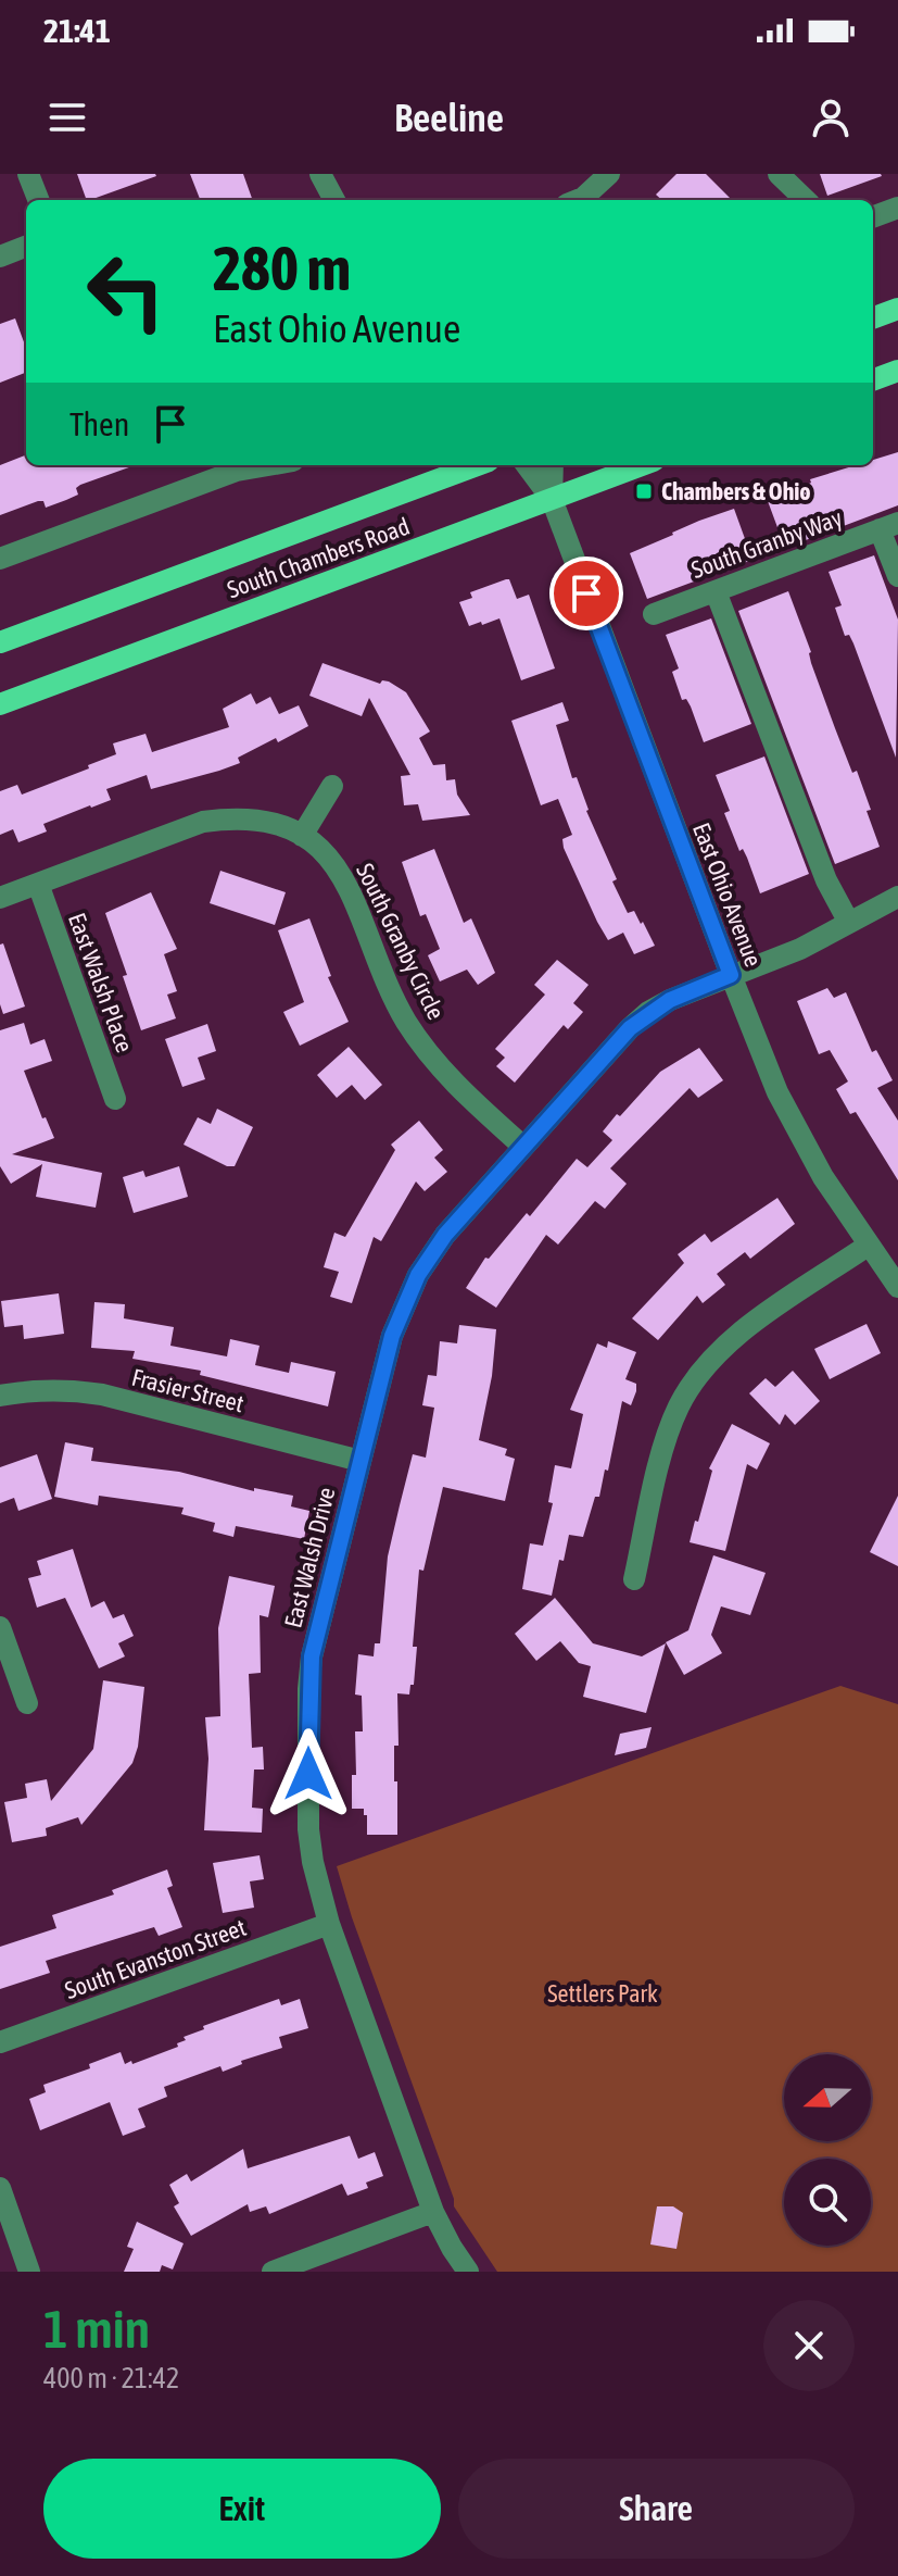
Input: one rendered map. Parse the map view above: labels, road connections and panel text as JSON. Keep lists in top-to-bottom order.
{
  "streets": {
    "main road": ["South Chambers Road"],
    "street": [
      "South Granby Way",
      "East Ohio Avenue",
      "South Granby Circle",
      "East Walsh Place",
      "Frasier Street",
      "East Walsh Drive",
      "South Evanston Street"
    ]
  },
  "crossings": [
    ["South Chambers Road", "East Ohio Avenue"],
    ["East Ohio Avenue", "East Walsh Drive"],
    ["South Granby Circle", "East Walsh Place"],
    ["South Granby Circle", "East Walsh Drive"],
    ["Frasier Street", "East Walsh Drive"],
    ["East Walsh Drive", "South Evanston Street"]
  ],
  "parks": ["Settlers Park"],
  "places": {
    "transit": ["Chambers & Ohio"]
  },
  "north": "left",
  "page": {
    "status": "21:41",
    "header": "Beeline",
    "turn": ["280 m", "East Ohio Avenue"],
    "then": "Then",
    "heading": ["1 min", "400 m · 21:42"],
    "buttons": ["Exit", "Share"]
  }
}
